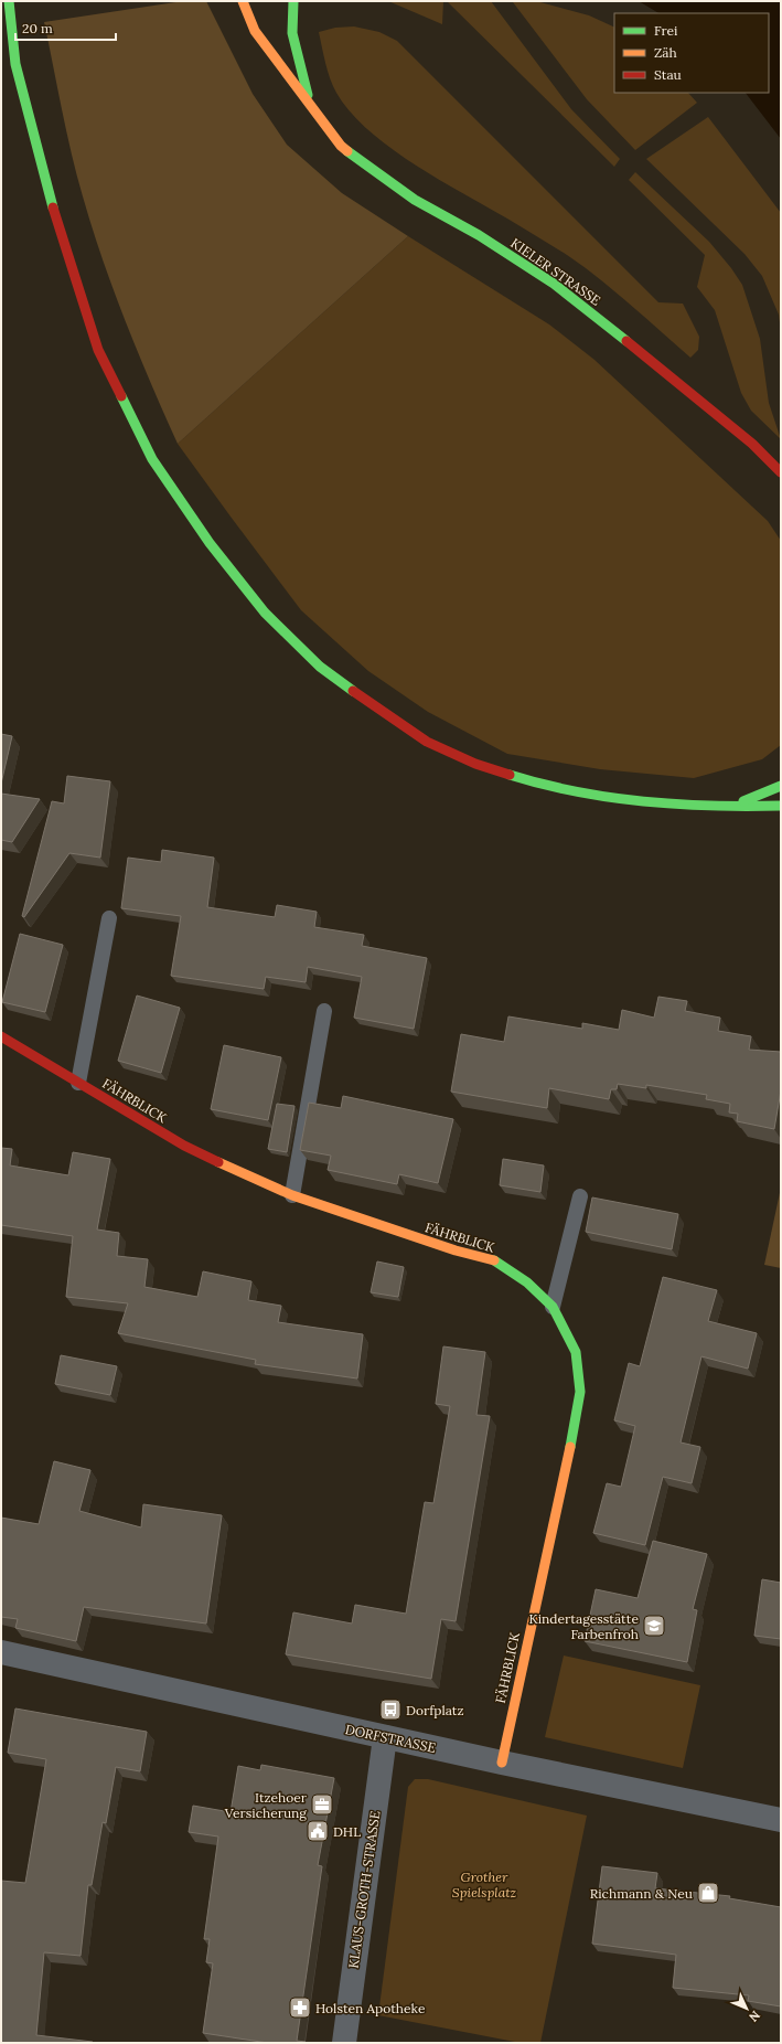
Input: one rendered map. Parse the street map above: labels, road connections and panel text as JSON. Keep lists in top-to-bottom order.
{
  "streets": {
    "main road": ["KIELER STRASSE", "FÄHRBLICK"],
    "street": ["DORFSTRASSE", "KLAUS-GROTH-STRASSE"]
  },
  "crossings": [
    ["FÄHRBLICK", "DORFSTRASSE"],
    ["DORFSTRASSE", "KLAUS-GROTH-STRASSE"]
  ],
  "parks": ["Grother Spielsplatz"],
  "places": {
    "school or university": ["Kindertagesstätte Farbenfroh"],
    "bus stop": ["Dorfplatz"],
    "office": ["Itzehoer Versicherung"],
    "public building": ["DHL"],
    "shop": ["Richmann & Neu"],
    "pharmacy": ["Holsten Apotheke"]
  },
  "legend": ["Frei", "Zäh", "Stau"],
  "scale_bar": "20 m",
  "north": "bottom right"
}
